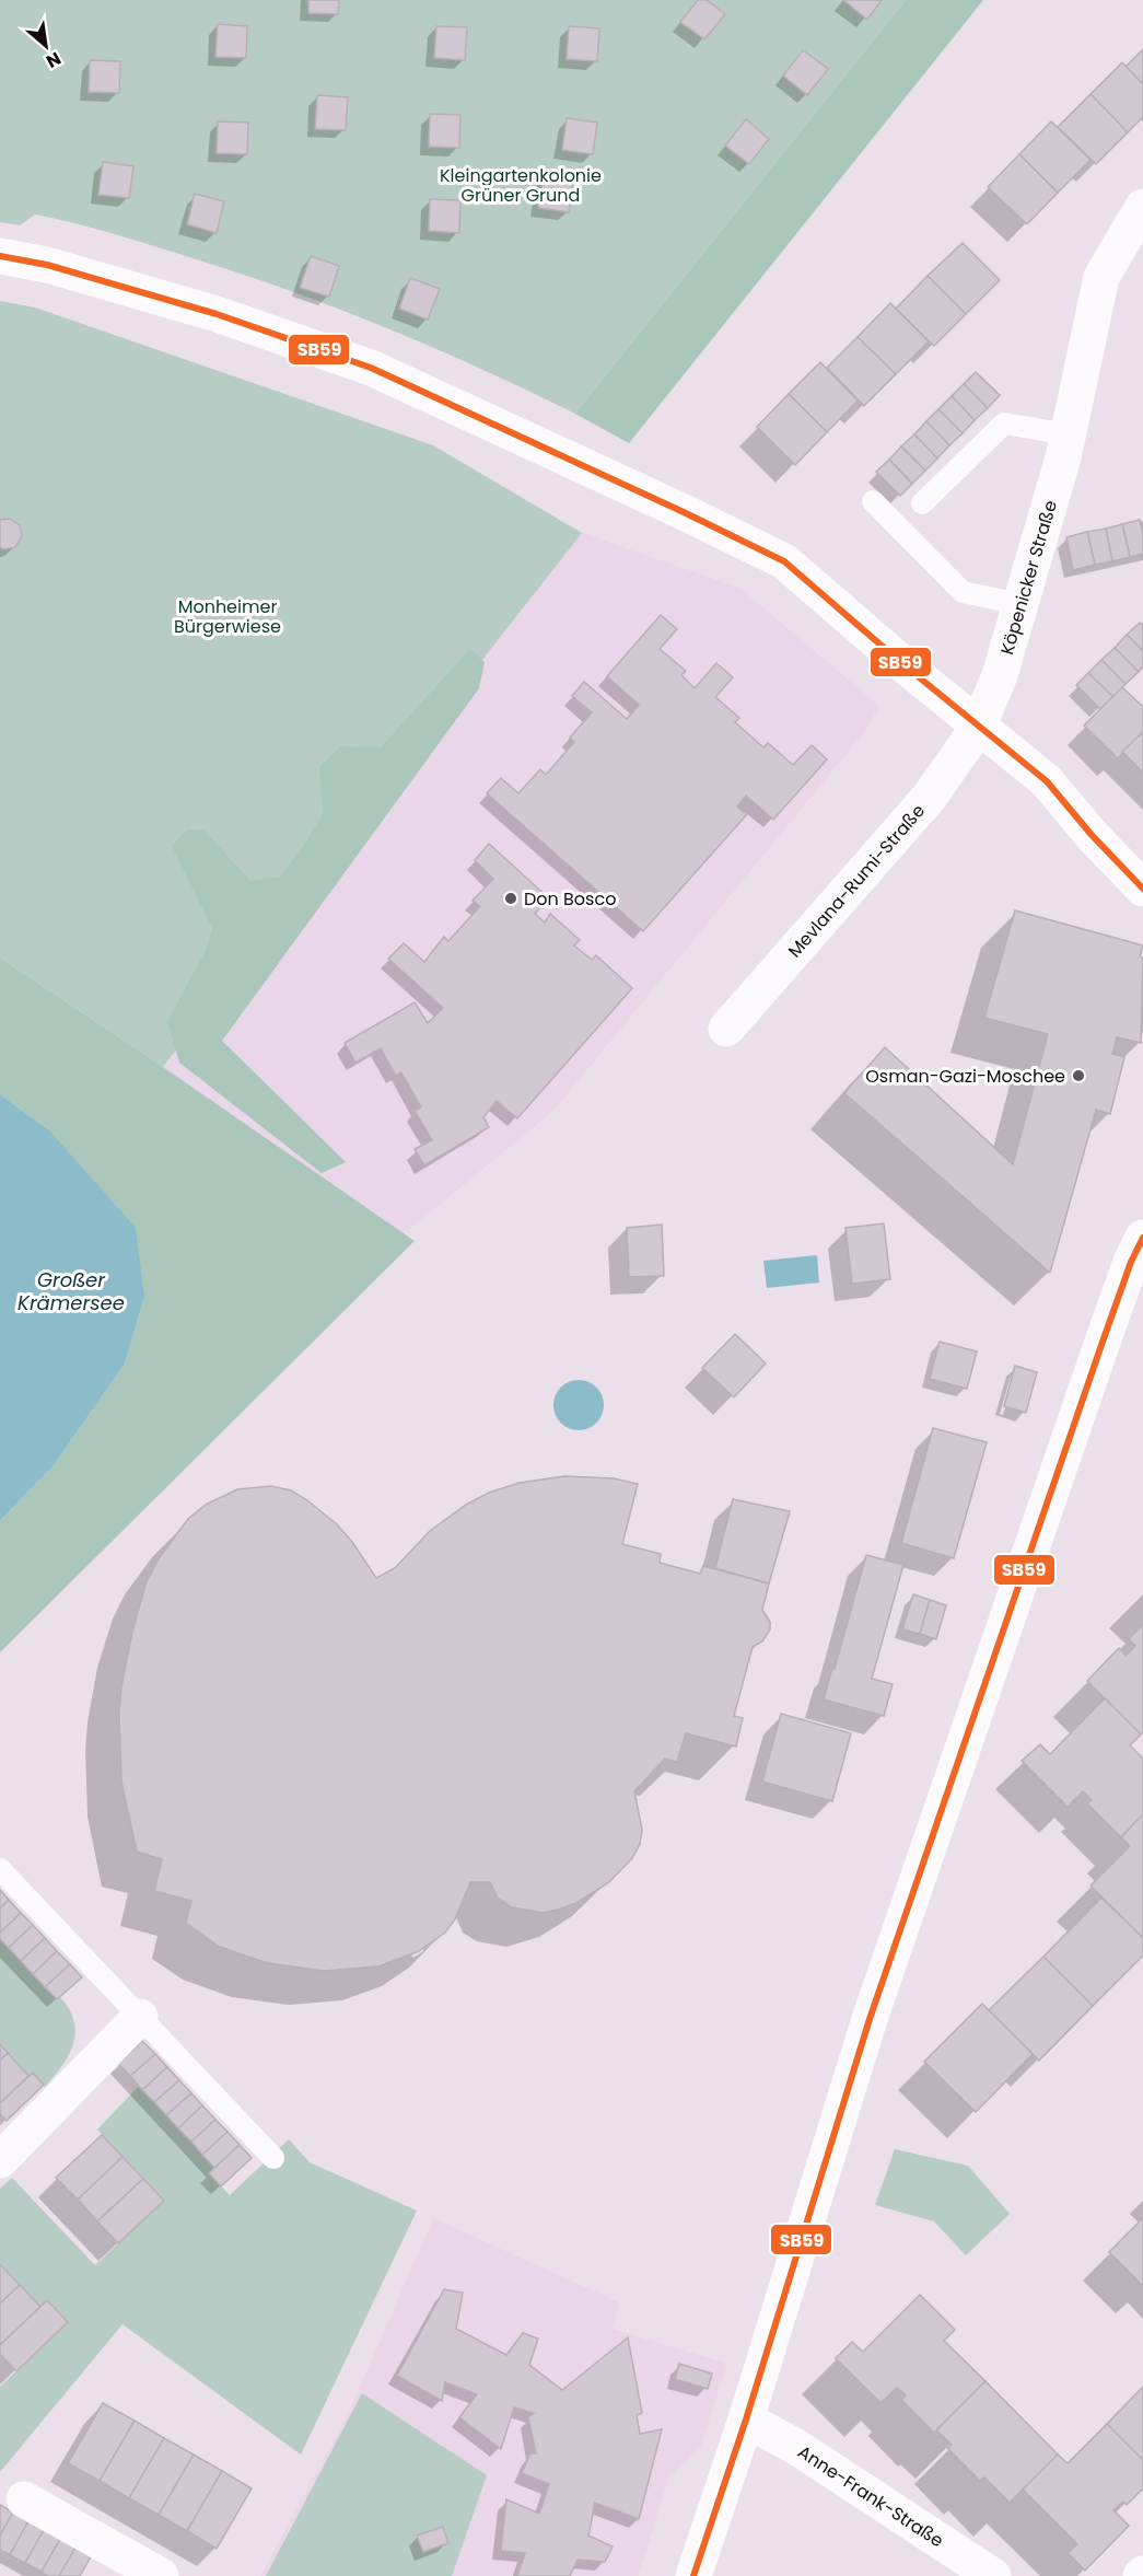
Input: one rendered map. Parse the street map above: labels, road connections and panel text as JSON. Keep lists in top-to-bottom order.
{
  "streets": {
    "street": ["Köpenicker Straße", "Mevlana-Rumi-Straße", "Anne-Frank-Straße"]
  },
  "crossings": [
    ["Köpenicker Straße", "Mevlana-Rumi-Straße"]
  ],
  "water": ["Großer Krämersee"],
  "parks": ["Kleingartenkolonie Grüner Grund", "Monheimer Bürgerwiese"],
  "places": ["Don Bosco", "Osman-Gazi-Moschee"],
  "lines": ["transit line SB59"],
  "north": "bottom right"
}
